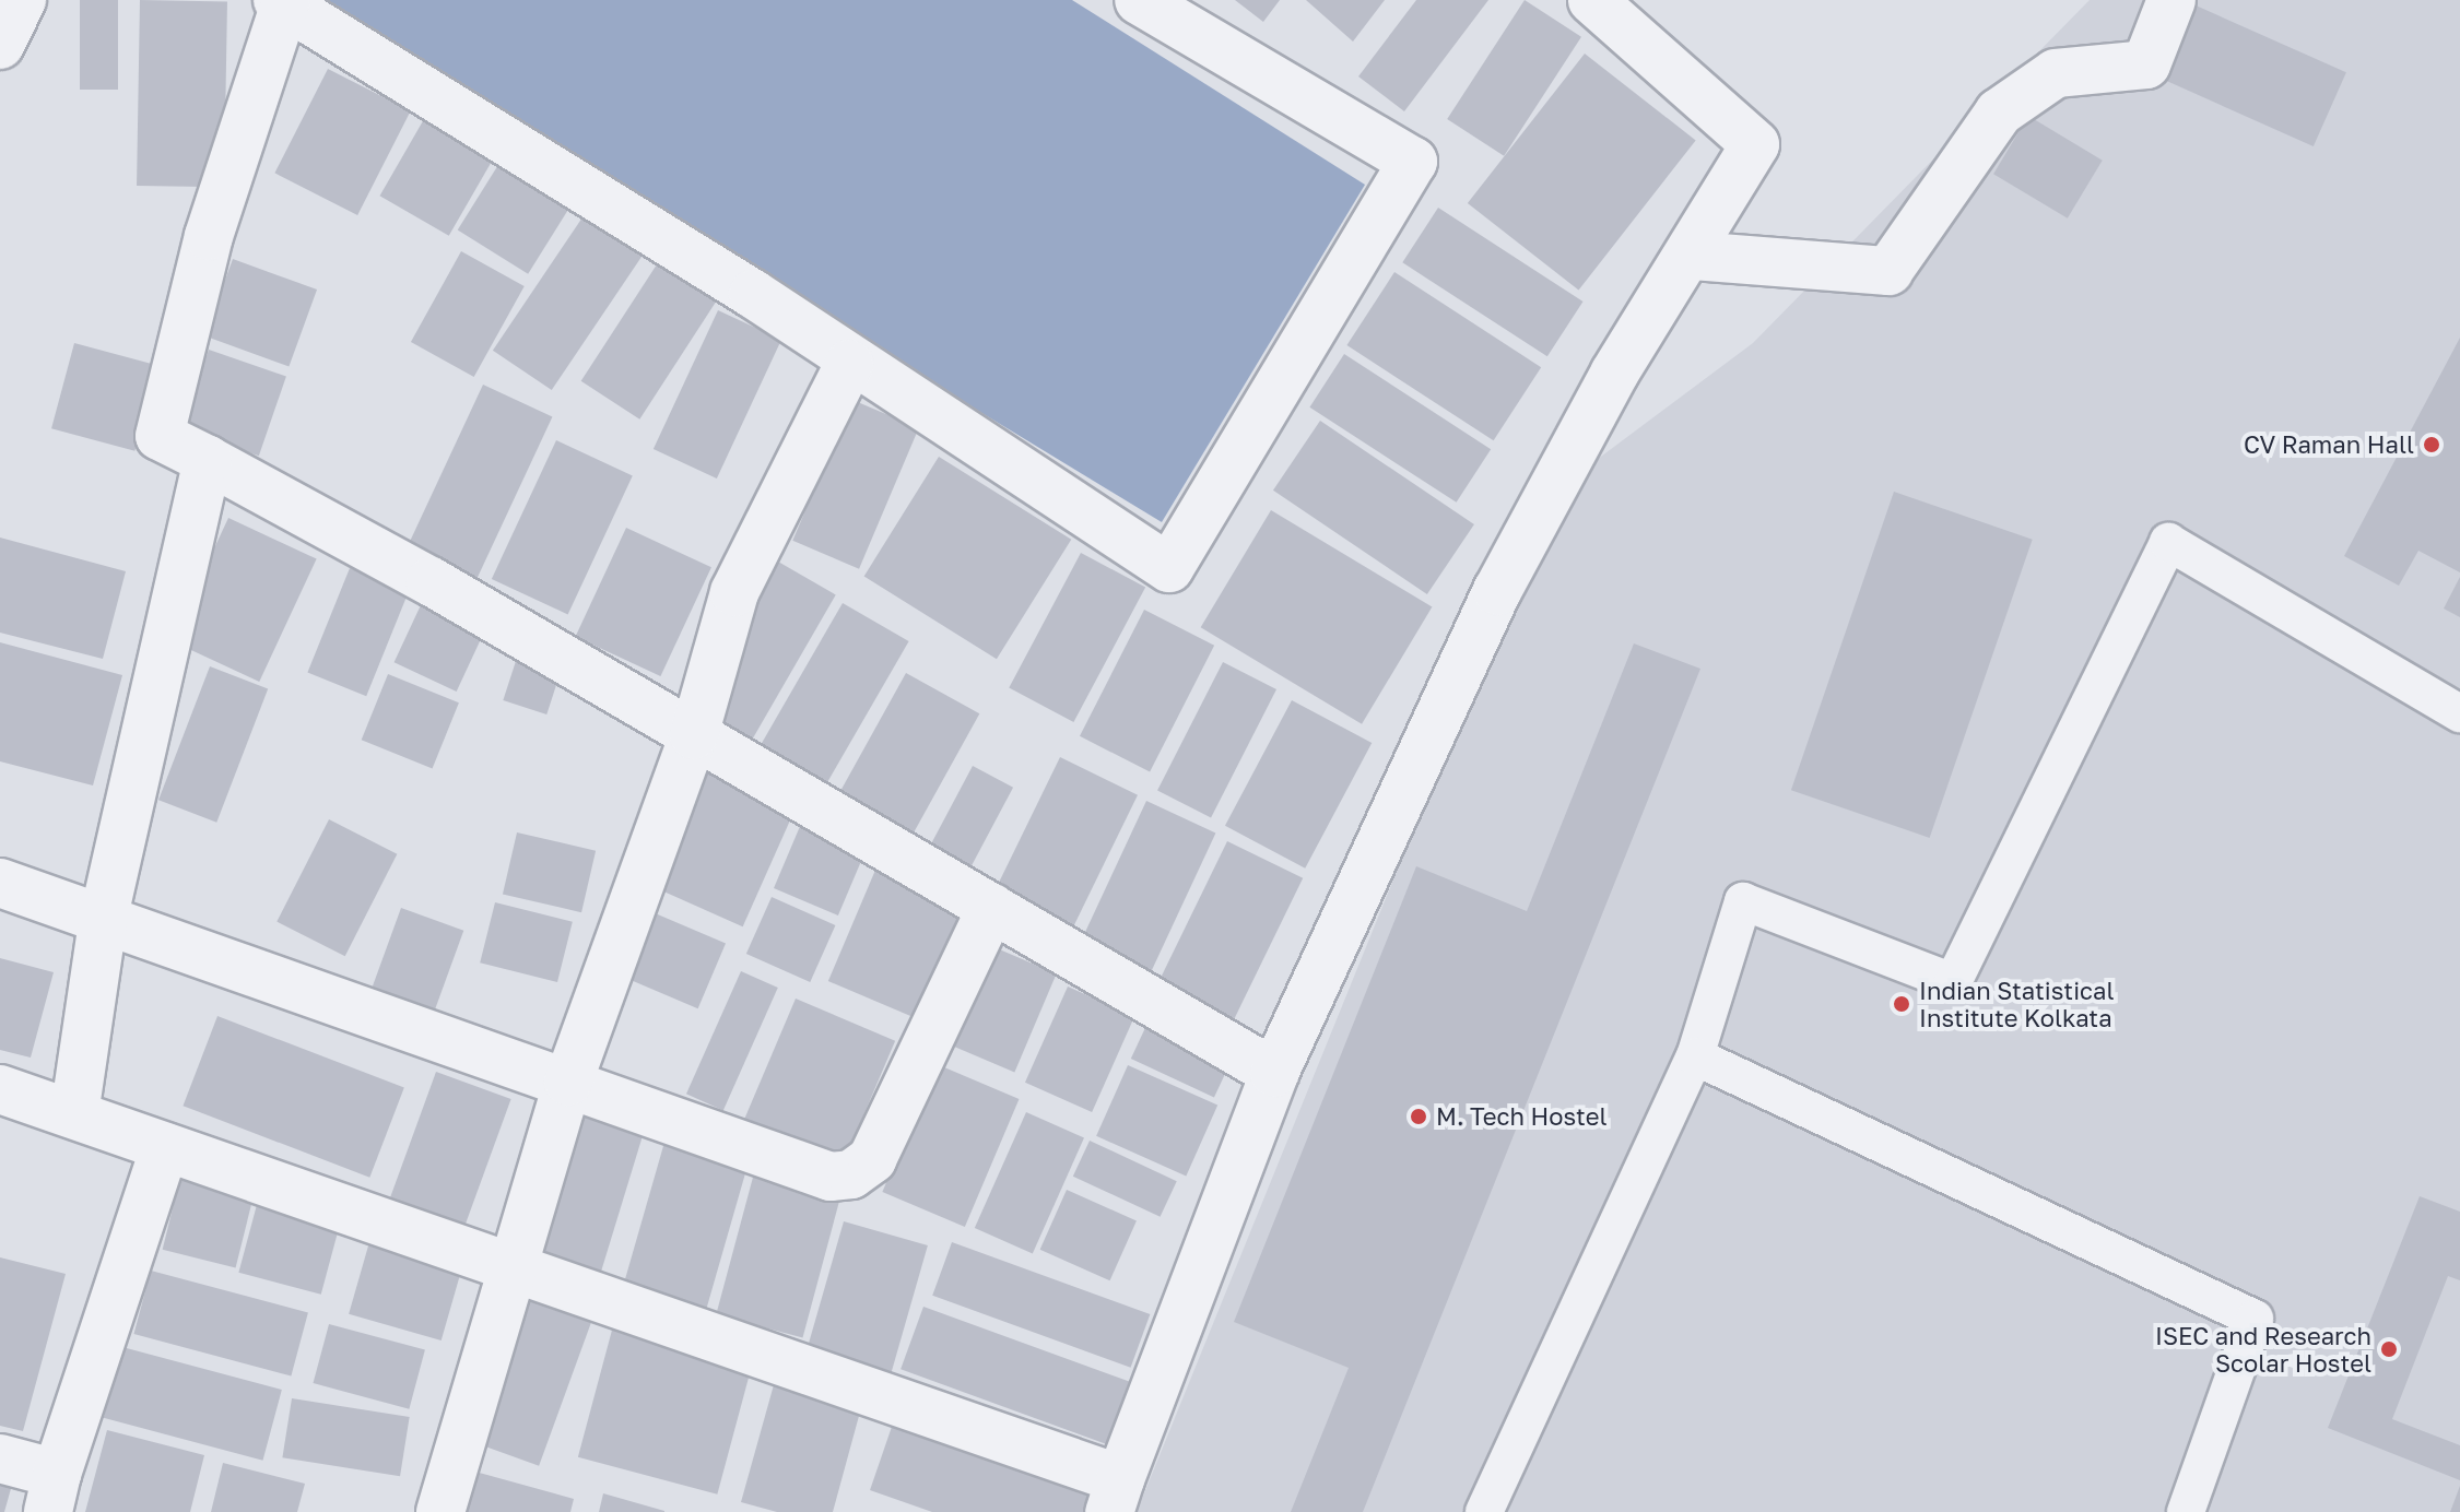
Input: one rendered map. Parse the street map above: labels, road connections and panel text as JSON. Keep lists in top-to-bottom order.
{
  "places": [
    "CV Raman Hall",
    "Indian Statistical Institute Kolkata",
    "M. Tech Hostel",
    "ISEC and Research Scolar Hostel"
  ]
}
